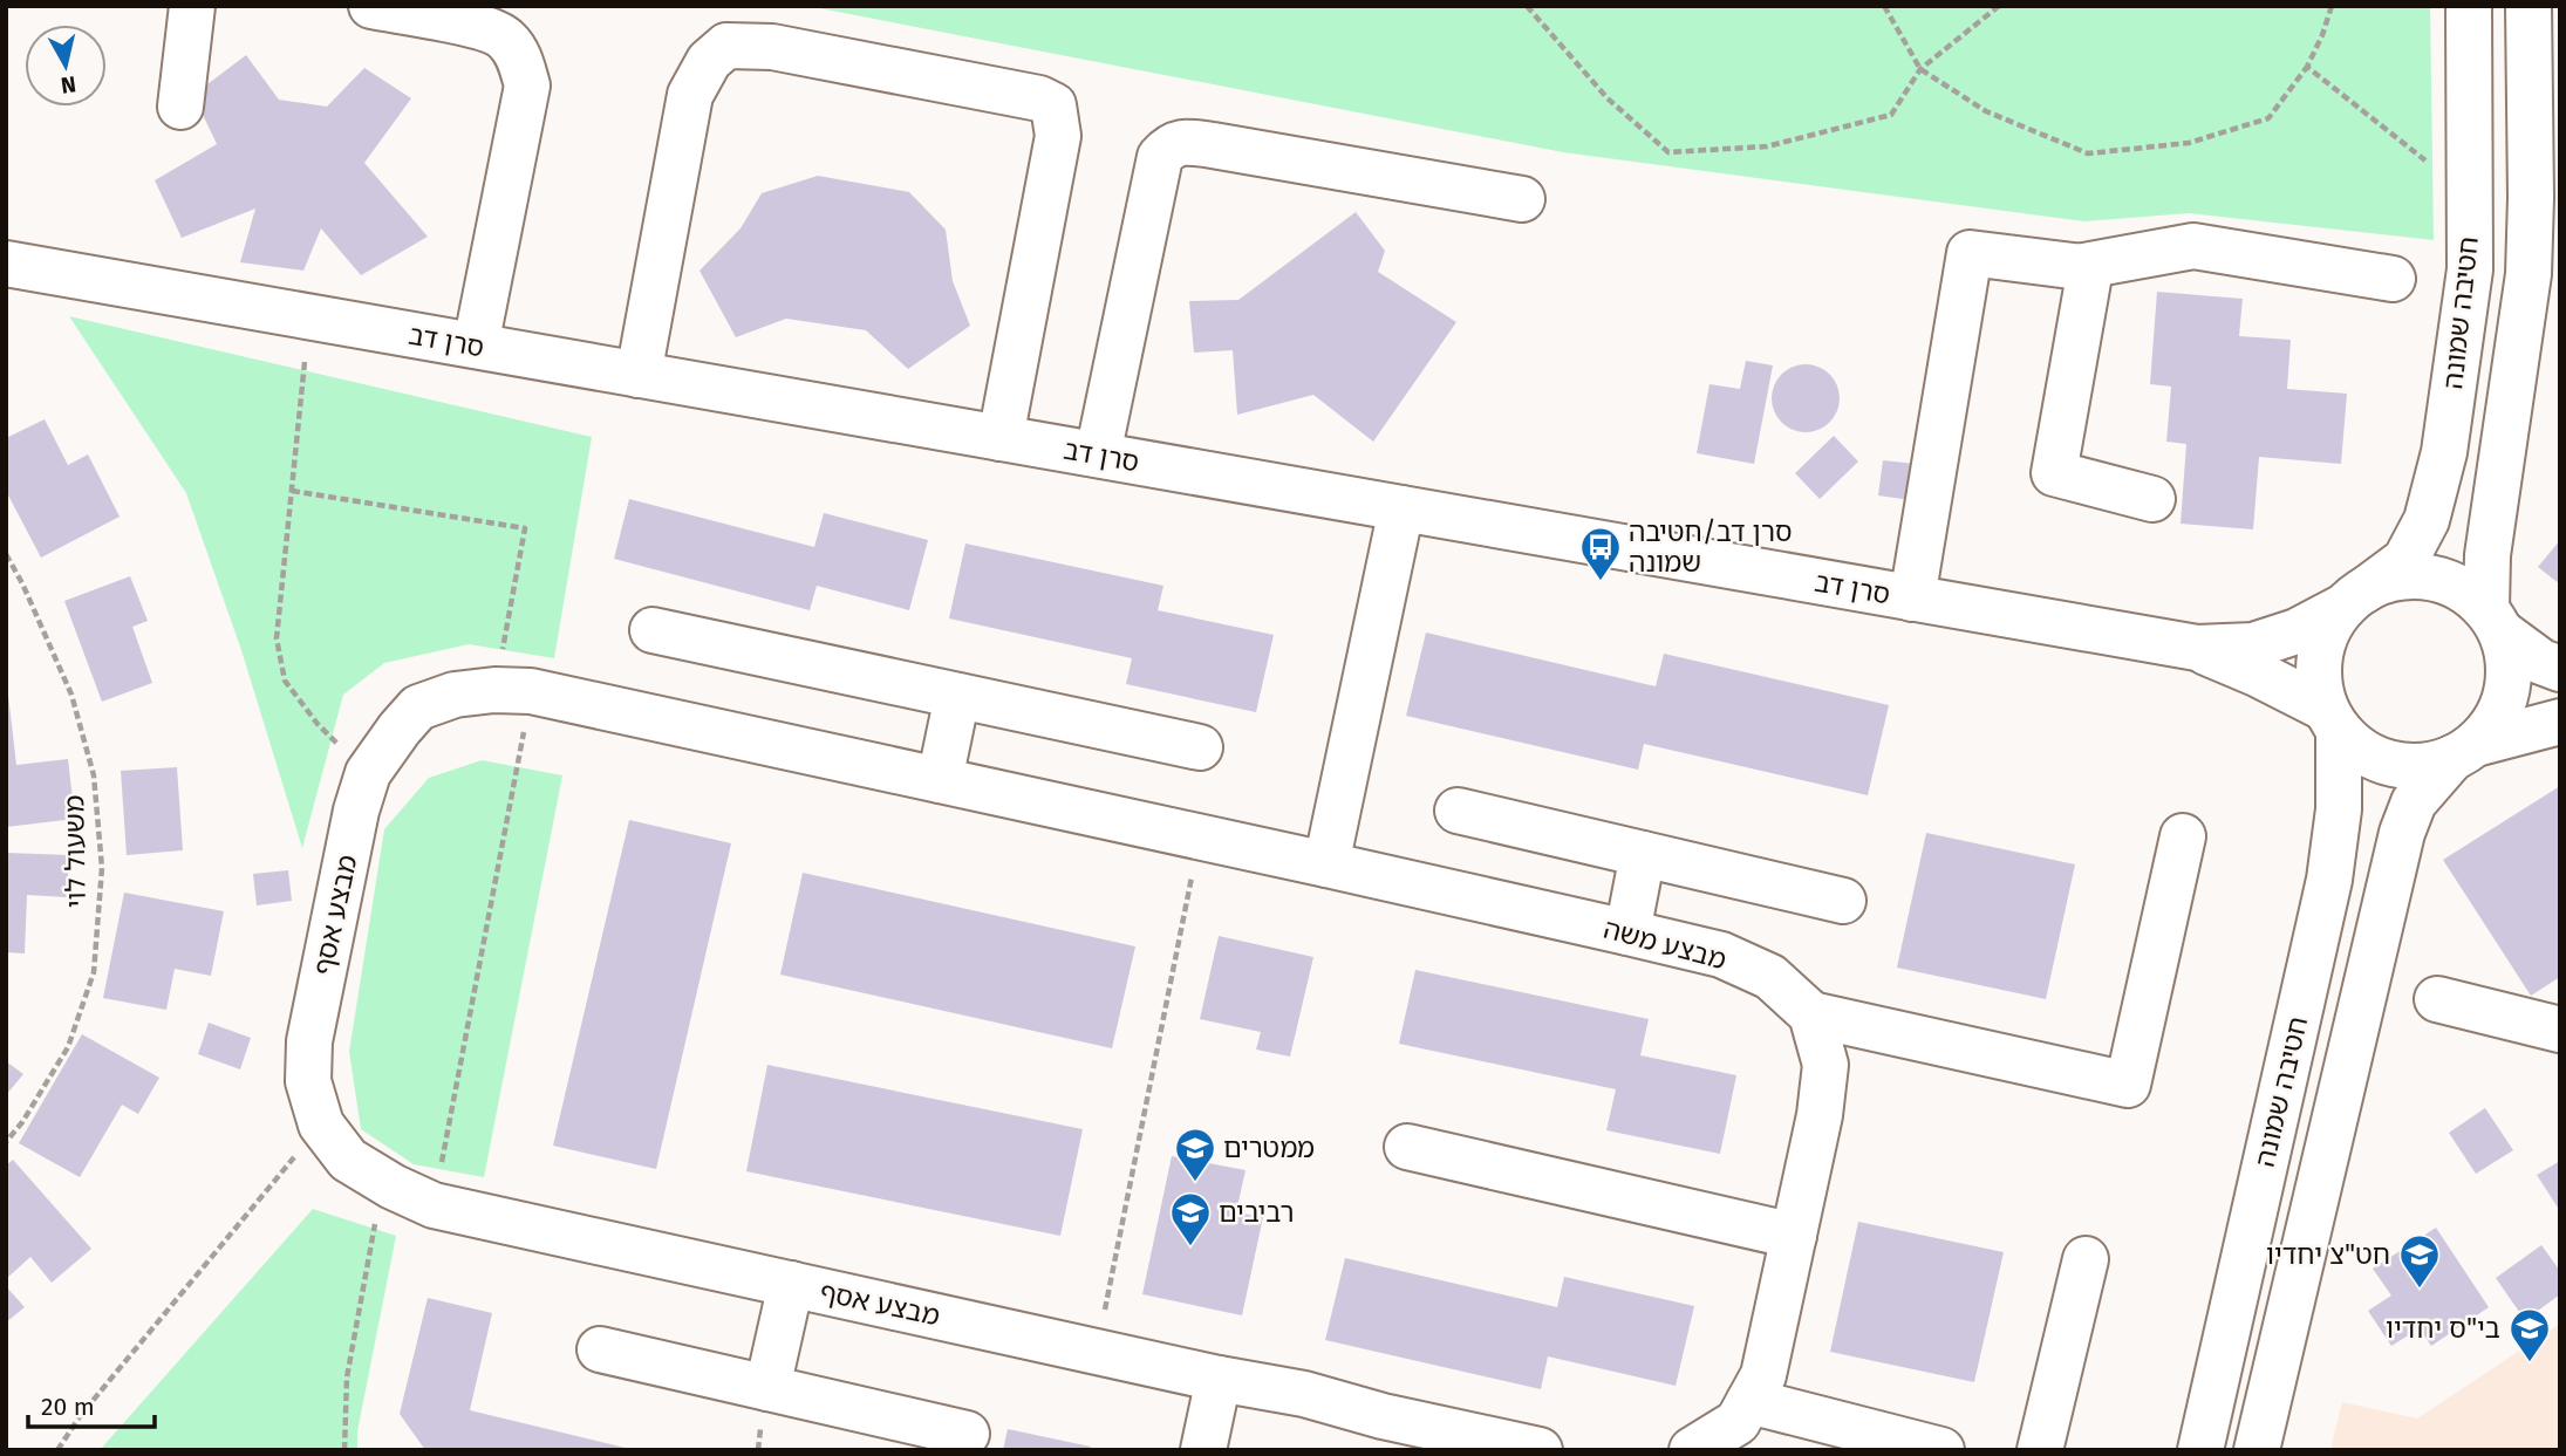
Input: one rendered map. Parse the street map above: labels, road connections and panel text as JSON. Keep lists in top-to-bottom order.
{
  "streets": {
    "street": [
      "חטיבה שמונה",
      "סרן דב",
      "מבצע אסף",
      "מבצע משה"
    ],
    "path": ["משעול לוי"]
  },
  "crossings": [
    ["חטיבה שמונה", "סרן דב"],
    ["מבצע אסף", "מבצע משה"]
  ],
  "places": {
    "bus stop": ["סרן דב/חטיבה שמונה"],
    "school or university": [
      "ממטרים",
      "רביבים",
      "חט\"צ יחדיו",
      "בי\"ס יחדיו"
    ]
  },
  "scale_bar": "20 m",
  "north": "bottom"
}
